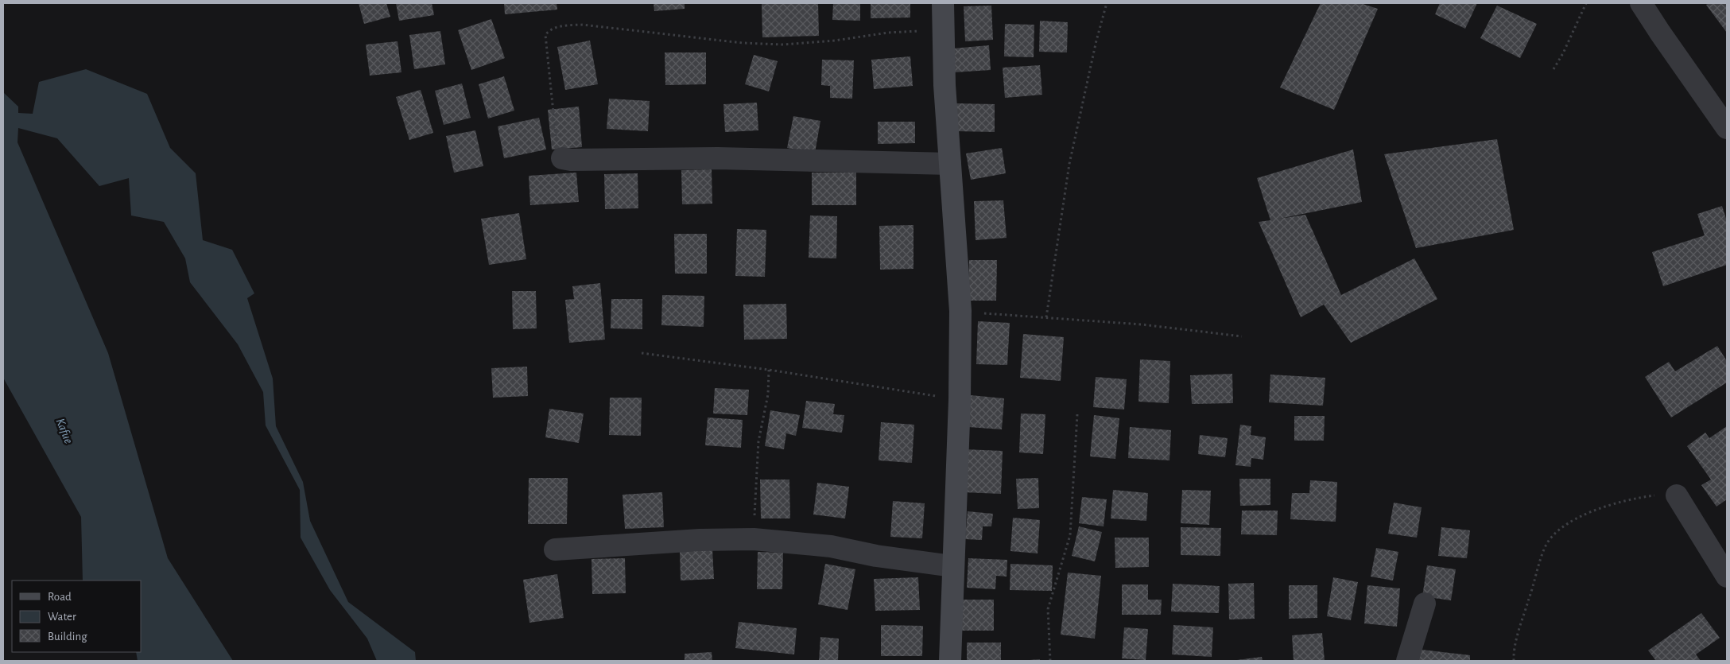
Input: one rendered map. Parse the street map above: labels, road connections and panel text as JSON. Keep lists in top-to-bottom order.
{
  "water": ["Kafue"],
  "legend": ["Road", "Water", "Building"]
}
